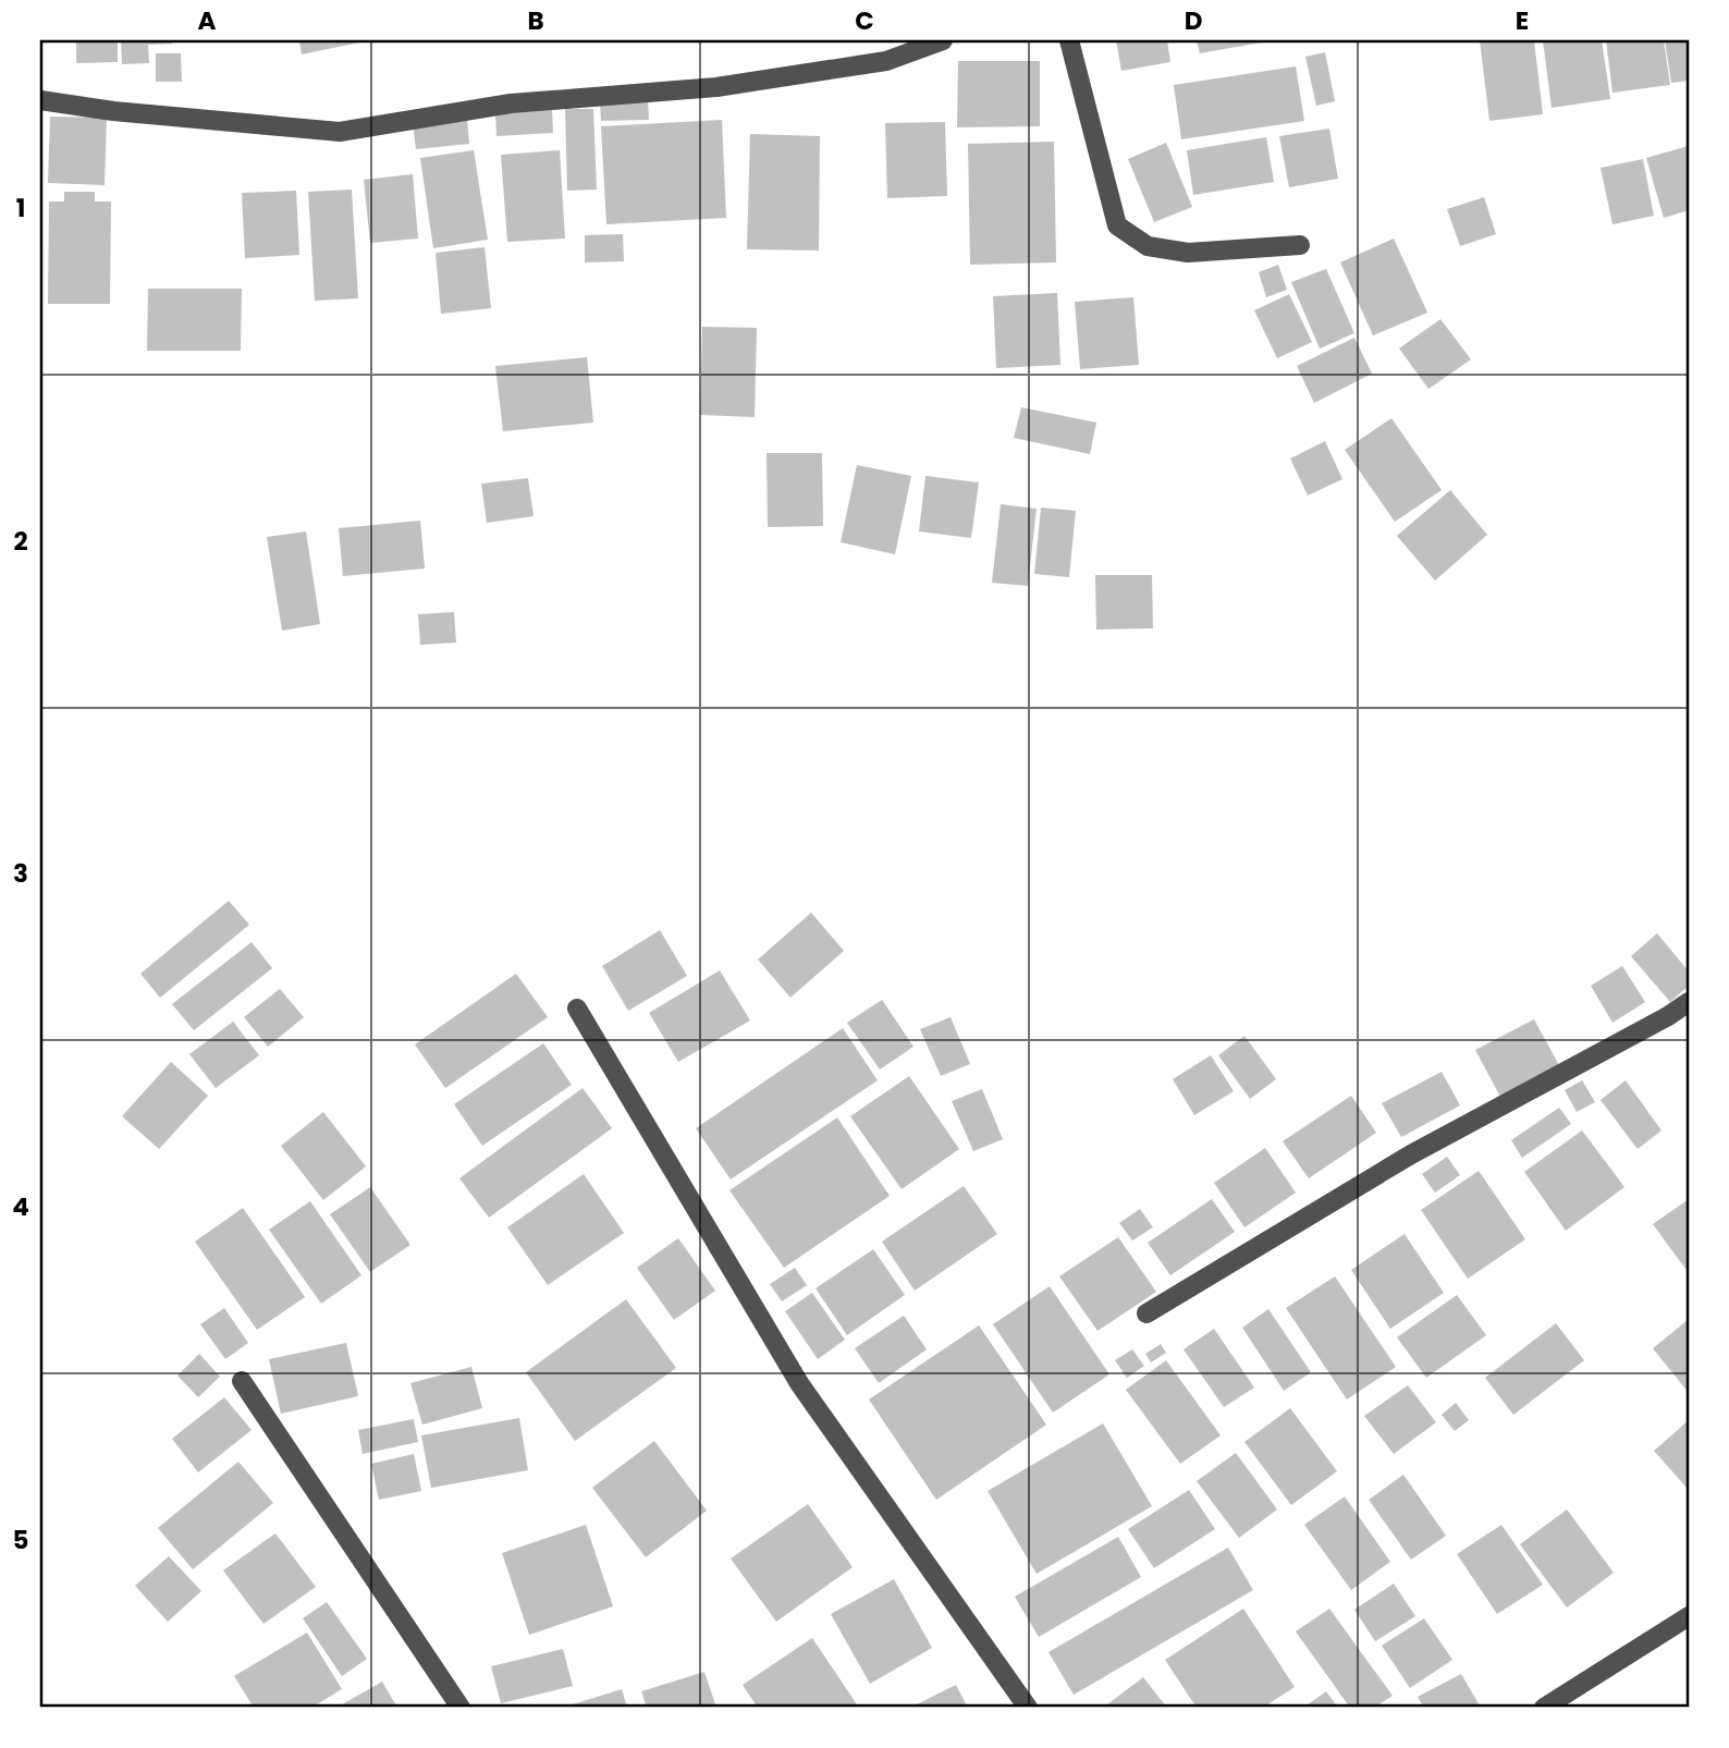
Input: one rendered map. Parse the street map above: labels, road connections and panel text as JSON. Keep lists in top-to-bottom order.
{
  "grid": {
    "columns": [
      "A",
      "B",
      "C",
      "D",
      "E"
    ],
    "rows": [
      "1",
      "2",
      "3",
      "4",
      "5"
    ]
  }
}
